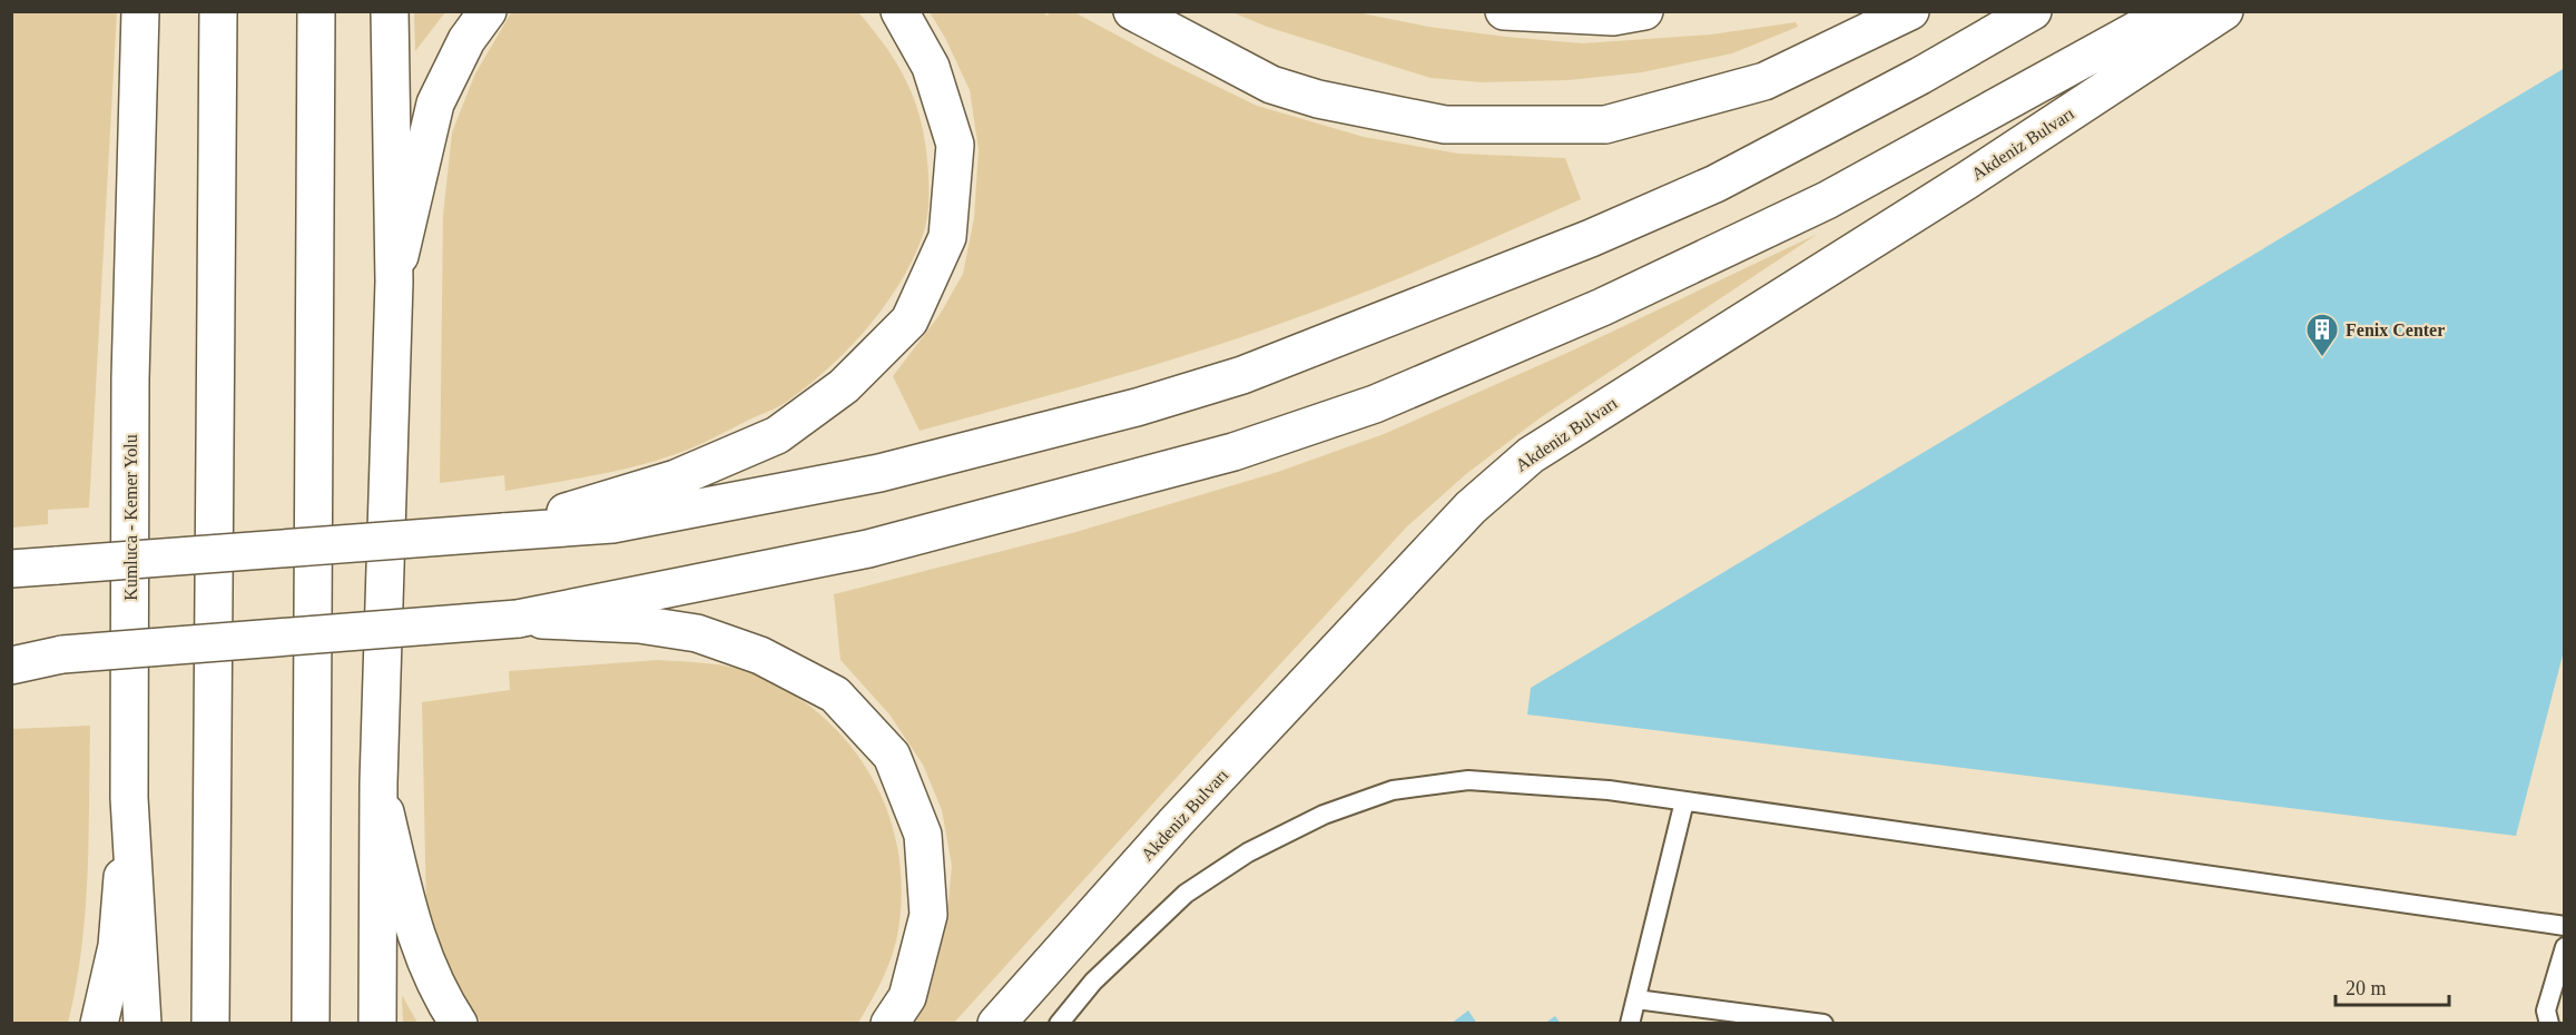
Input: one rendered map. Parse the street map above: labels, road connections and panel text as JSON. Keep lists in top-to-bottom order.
{
  "streets": {
    "main road": ["Akdeniz Bulvarı", "Kumluca - Kemer Yolu"]
  },
  "places": {
    "building": ["Fenix Center"]
  },
  "scale_bar": "20 m"
}
